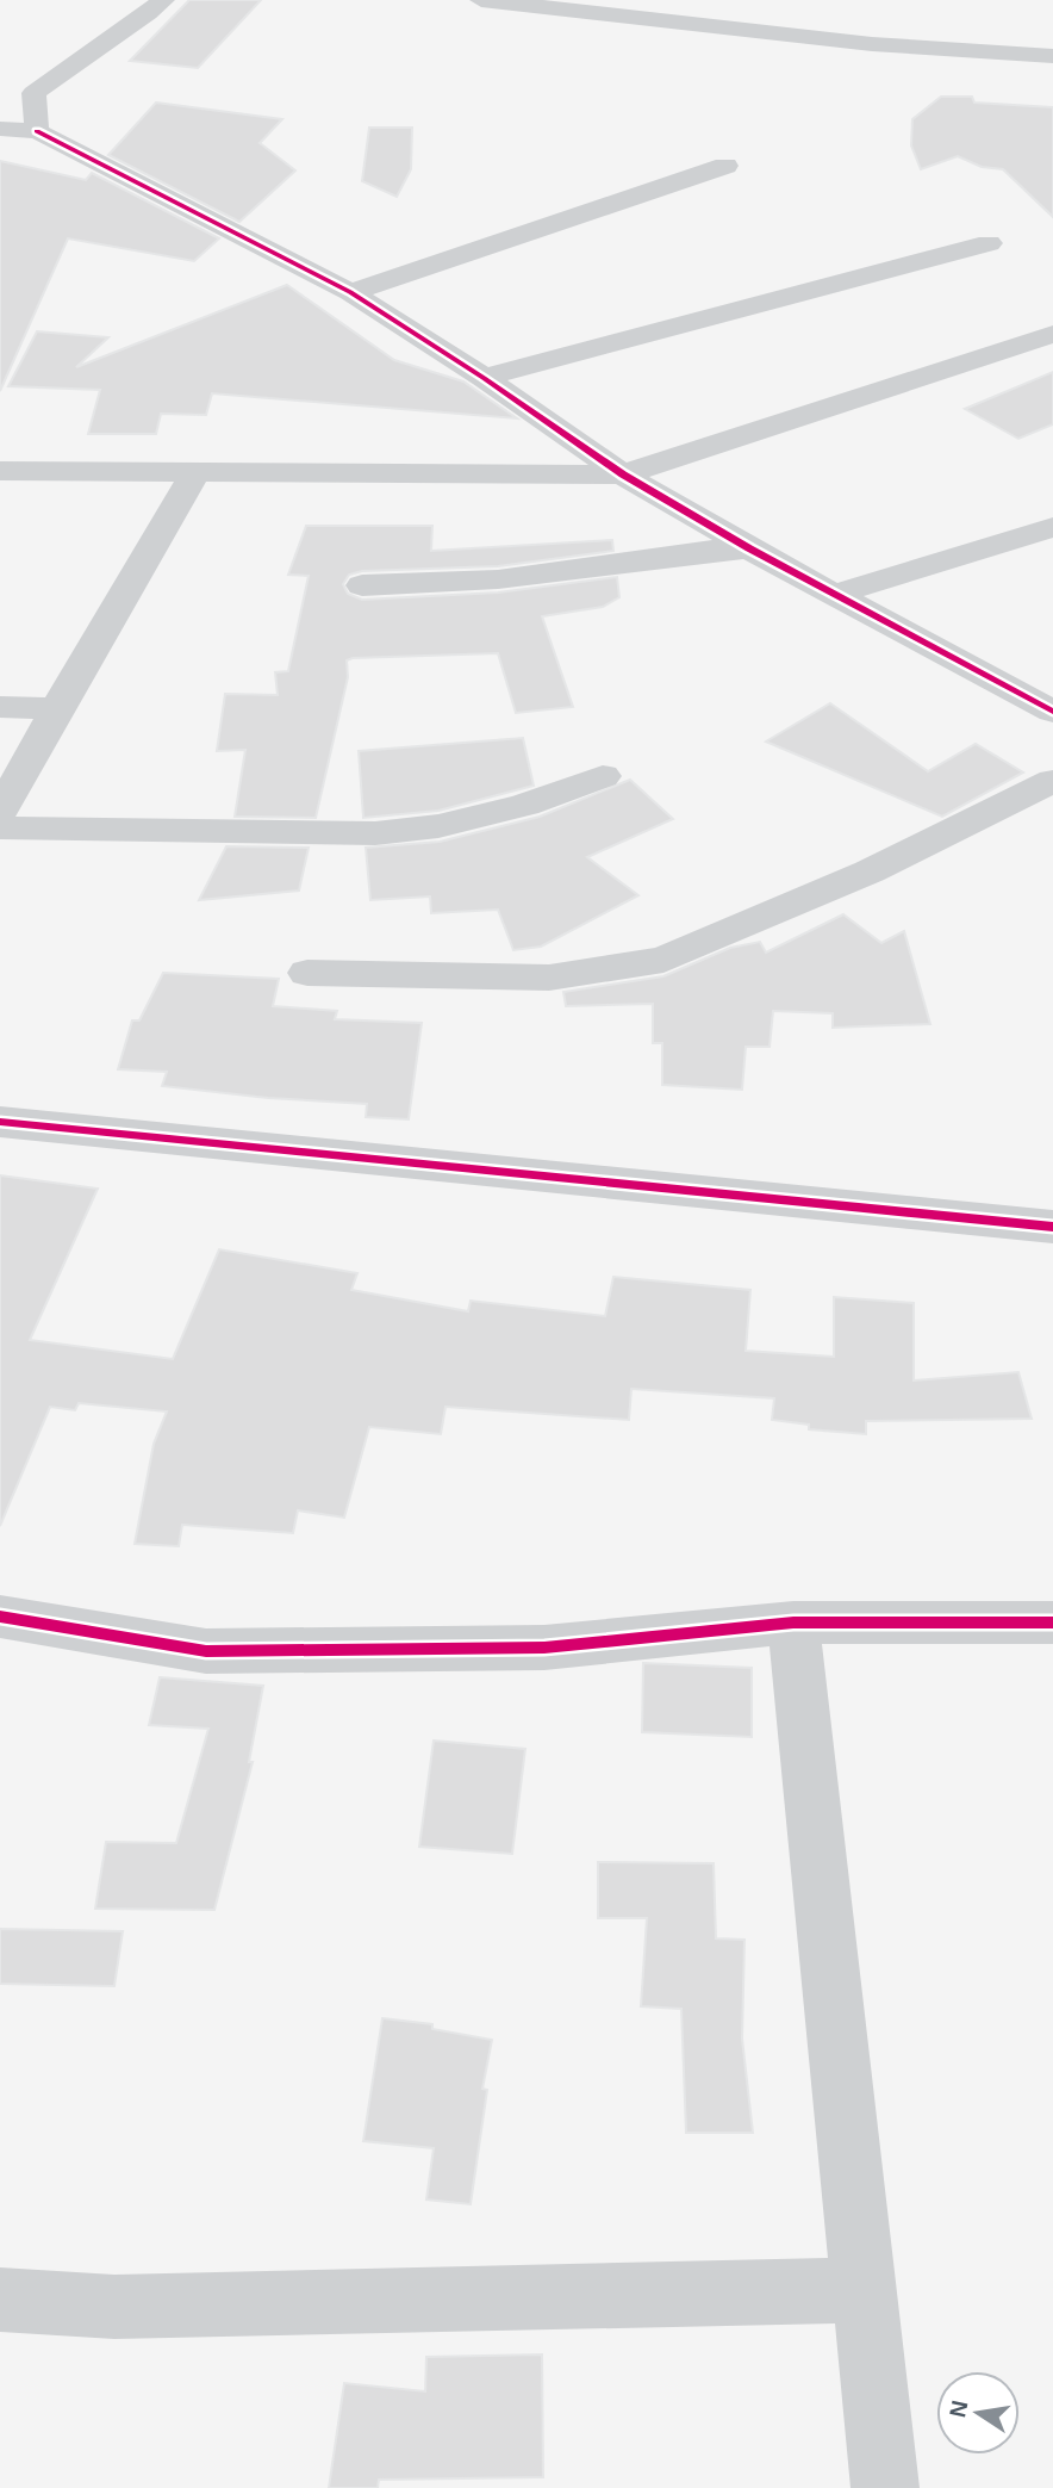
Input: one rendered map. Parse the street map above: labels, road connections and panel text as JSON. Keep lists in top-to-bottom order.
{
  "north": "left"
}
